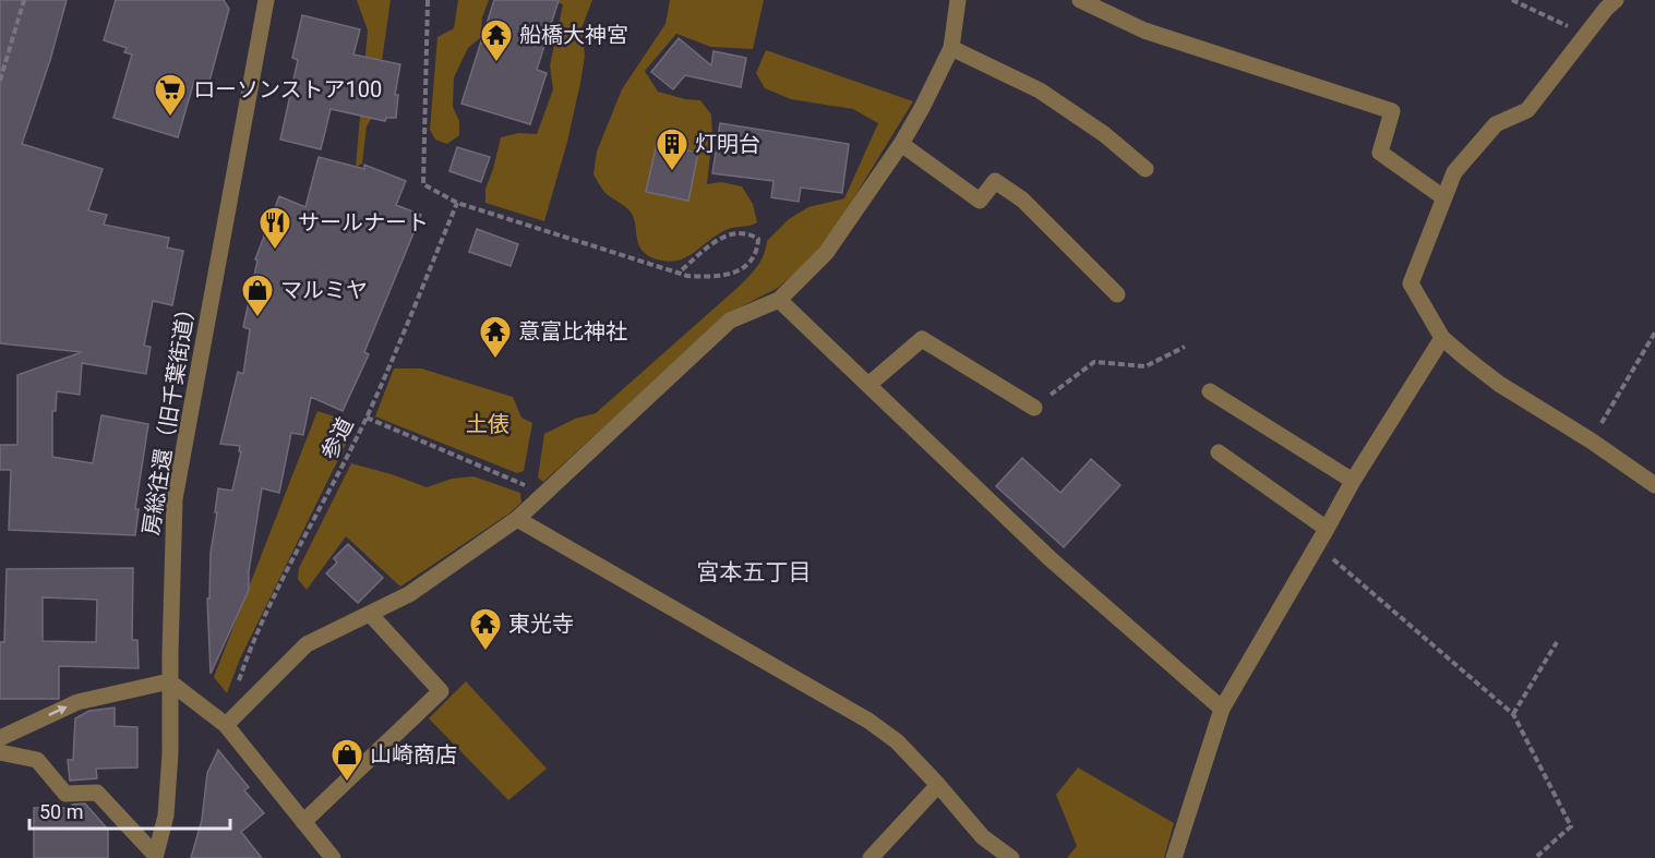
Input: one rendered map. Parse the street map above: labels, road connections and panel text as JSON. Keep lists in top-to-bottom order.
{
  "streets": {
    "street": ["房総往還（旧千葉街道）"],
    "path": ["参道"]
  },
  "districts": ["宮本五丁目"],
  "parks": ["土俵"],
  "places": {
    "temple": ["船橋大神宮", "意富比神社", "東光寺"],
    "supermarket": ["ローソンストア100"],
    "building": ["灯明台"],
    "restaurant": ["サールナート"],
    "shop": ["マルミヤ", "山崎商店"]
  },
  "scale_bar": "50 m"
}
